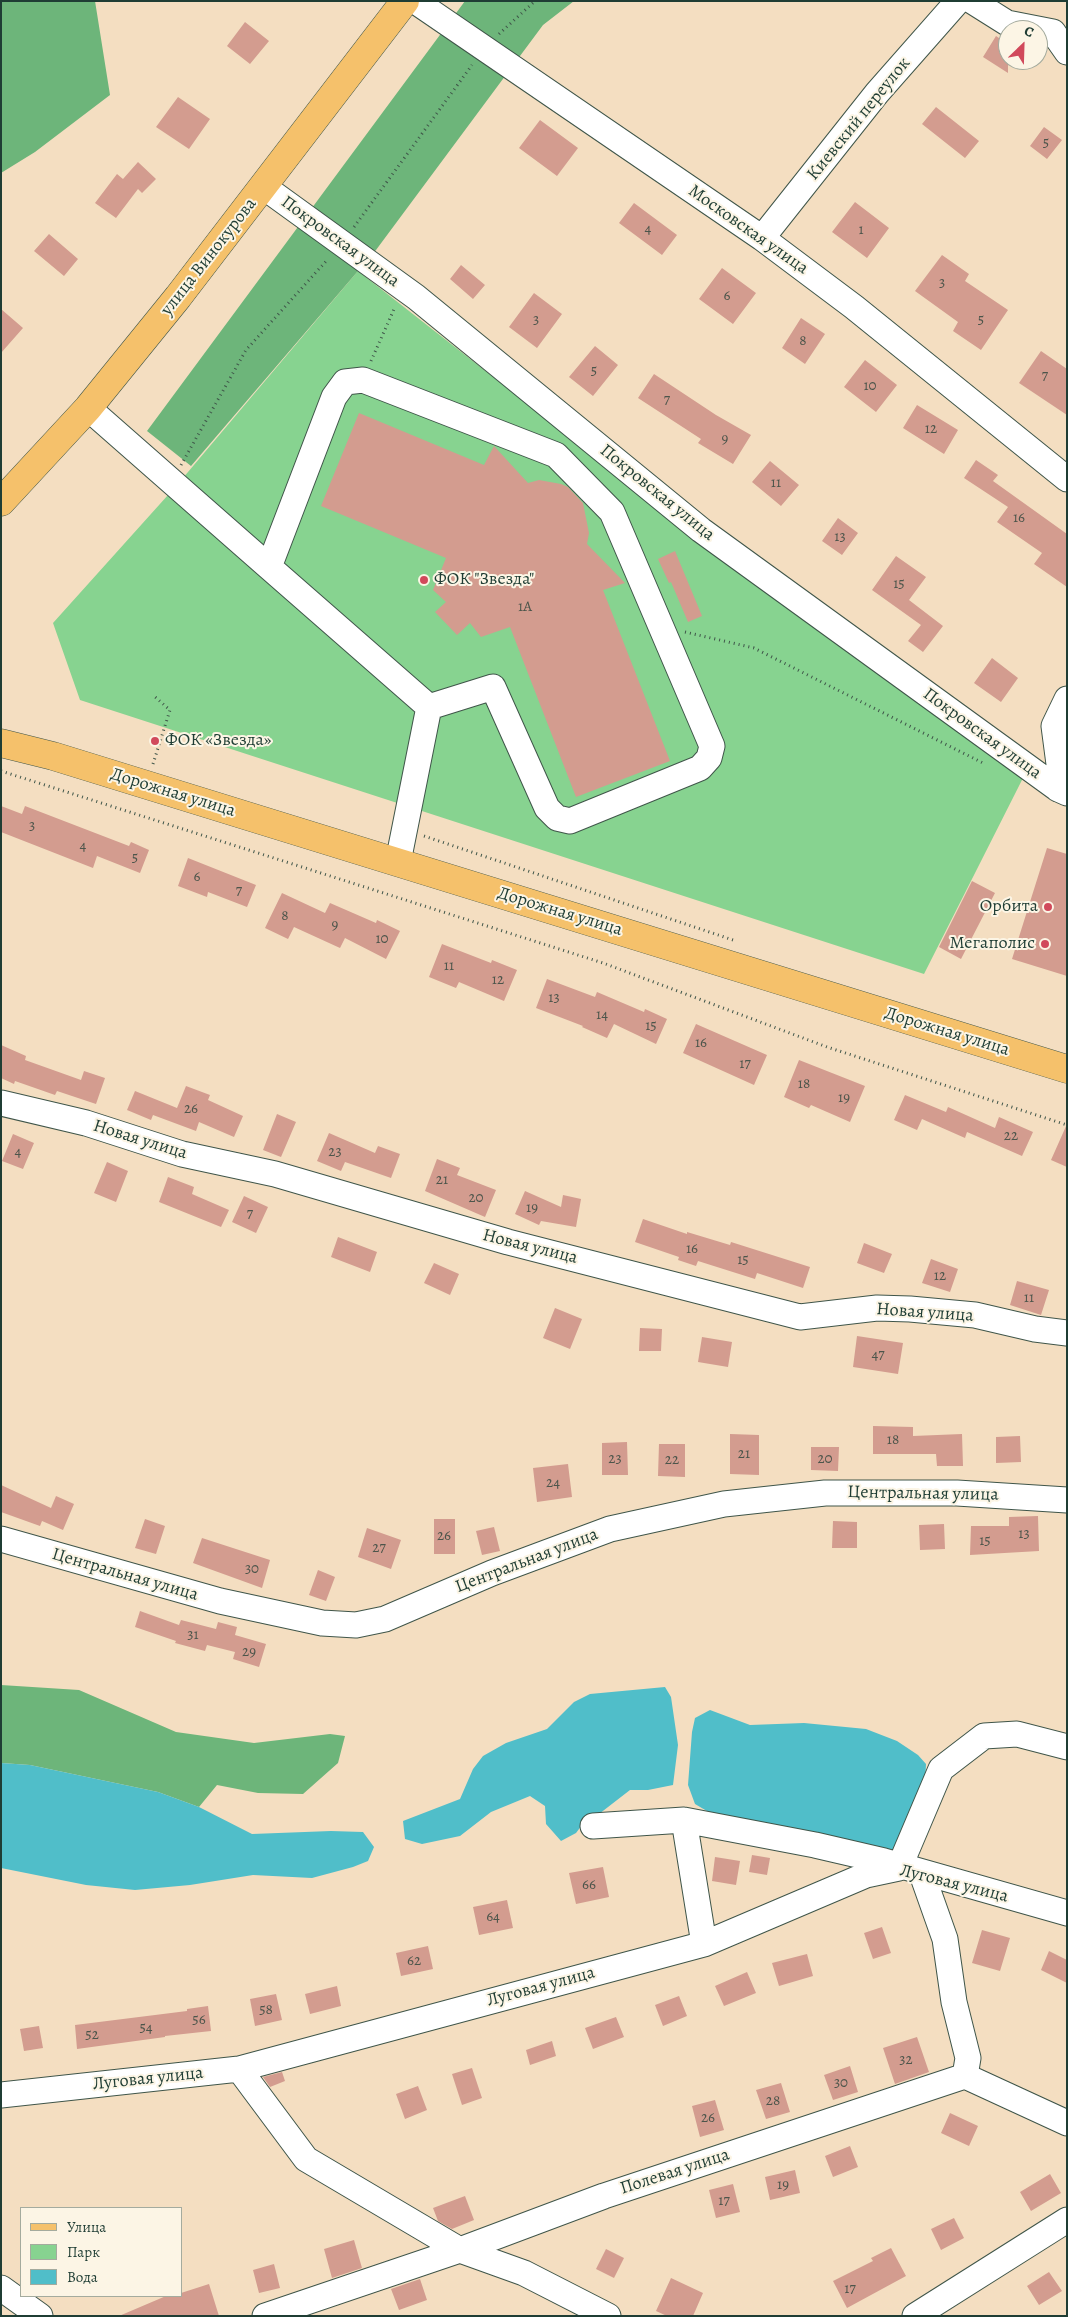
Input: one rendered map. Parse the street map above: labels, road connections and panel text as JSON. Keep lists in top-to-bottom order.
{
  "streets": {
    "main road": ["улица Винокурова", "Дорожная улица"],
    "street": [
      "Киевский переулок",
      "Московская улица",
      "Покровская улица",
      "Новая улица",
      "Центральная улица",
      "Луговая улица",
      "Полевая улица"
    ]
  },
  "crossings": [
    ["Киевский переулок", "Московская улица"],
    ["Покровская улица", "улица Винокурова"]
  ],
  "places": [
    "ФОК \"Звезда\"",
    "ФОК «Звезда»",
    "Орбита",
    "Мегаполис"
  ],
  "house_numbers": [
    "5",
    "4",
    "1",
    "3",
    "6",
    "3",
    "5",
    "8",
    "5",
    "7",
    "10",
    "7",
    "12",
    "9",
    "11",
    "16",
    "13",
    "15",
    "1А",
    "3",
    "4",
    "5",
    "6",
    "7",
    "8",
    "9",
    "10",
    "11",
    "12",
    "13",
    "14",
    "15",
    "16",
    "17",
    "18",
    "19",
    "26",
    "22",
    "4",
    "23",
    "21",
    "20",
    "19",
    "7",
    "16",
    "15",
    "12",
    "11",
    "47",
    "18",
    "21",
    "23",
    "20",
    "22",
    "24",
    "13",
    "26",
    "15",
    "27",
    "30",
    "31",
    "29",
    "66",
    "64",
    "62",
    "58",
    "56",
    "54",
    "52",
    "32",
    "30",
    "28",
    "26",
    "19",
    "17",
    "17"
  ],
  "legend": ["Улица", "Парк", "Вода"],
  "north": "top right"
}
